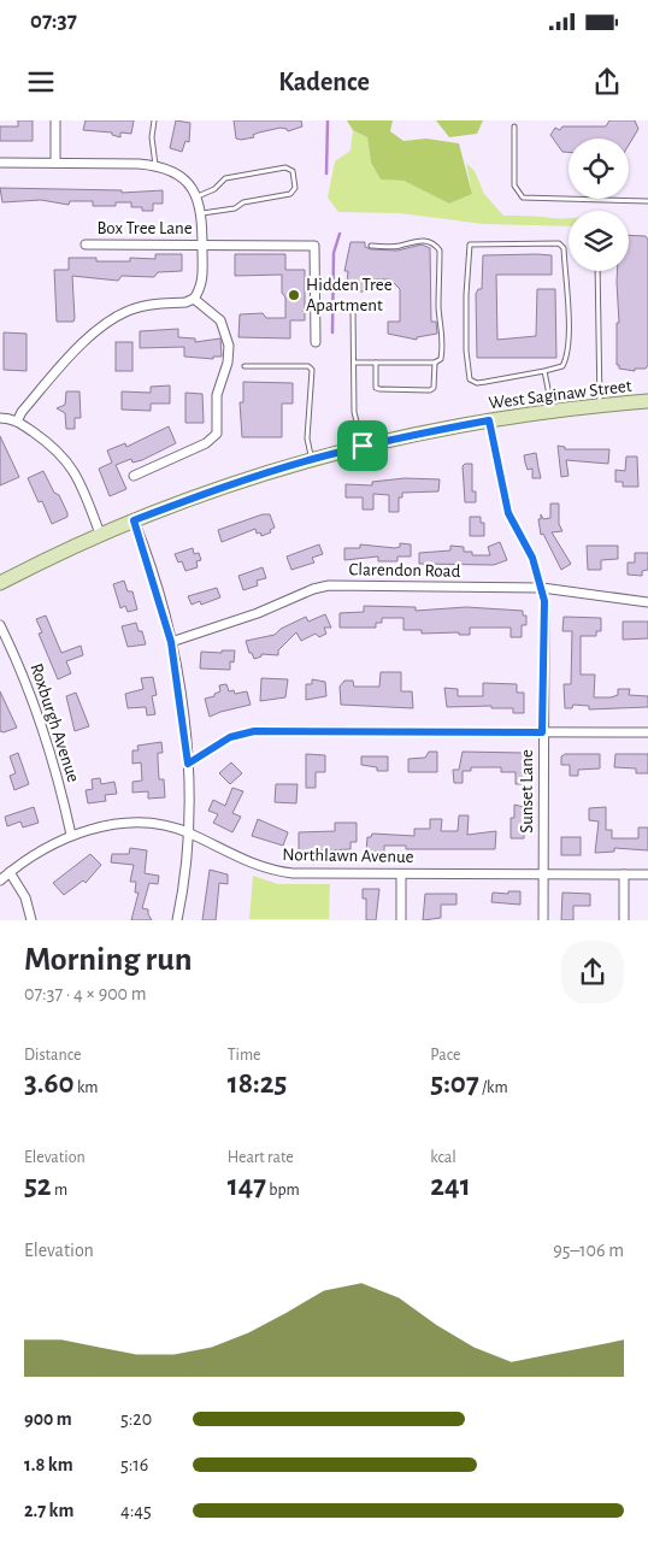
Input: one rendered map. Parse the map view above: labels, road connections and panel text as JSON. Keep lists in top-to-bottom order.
{
  "streets": {
    "main road": ["West Saginaw Street"],
    "street": [
      "Box Tree Lane",
      "Clarendon Road",
      "Roxburgh Avenue",
      "Sunset Lane",
      "Northlawn Avenue"
    ]
  },
  "crossings": [
    ["West Saginaw Street", "Sunset Lane"],
    ["Clarendon Road", "Sunset Lane"],
    ["Roxburgh Avenue", "Northlawn Avenue"],
    ["Sunset Lane", "Northlawn Avenue"]
  ],
  "places": ["Hidden Tree Apartment"],
  "page": {
    "status": "07:37",
    "header": "Kadence",
    "heading": ["Morning run", "07:37 · 4 × 900 m"],
    "stats": [
      ["Distance", "3.60 km"],
      ["Time", "18:25"],
      ["Pace", "5:07 /km"],
      ["Elevation", "52 m"],
      ["Heart rate", "147 bpm"],
      ["kcal", "241"]
    ],
    "chart": ["Elevation", "95–106 m"],
    "list": [
      {
        "name": "900 m",
        "note": "5:20"
      },
      {
        "name": "1.8 km",
        "note": "5:16"
      },
      {
        "name": "2.7 km",
        "note": "4:45"
      }
    ]
  }
}
